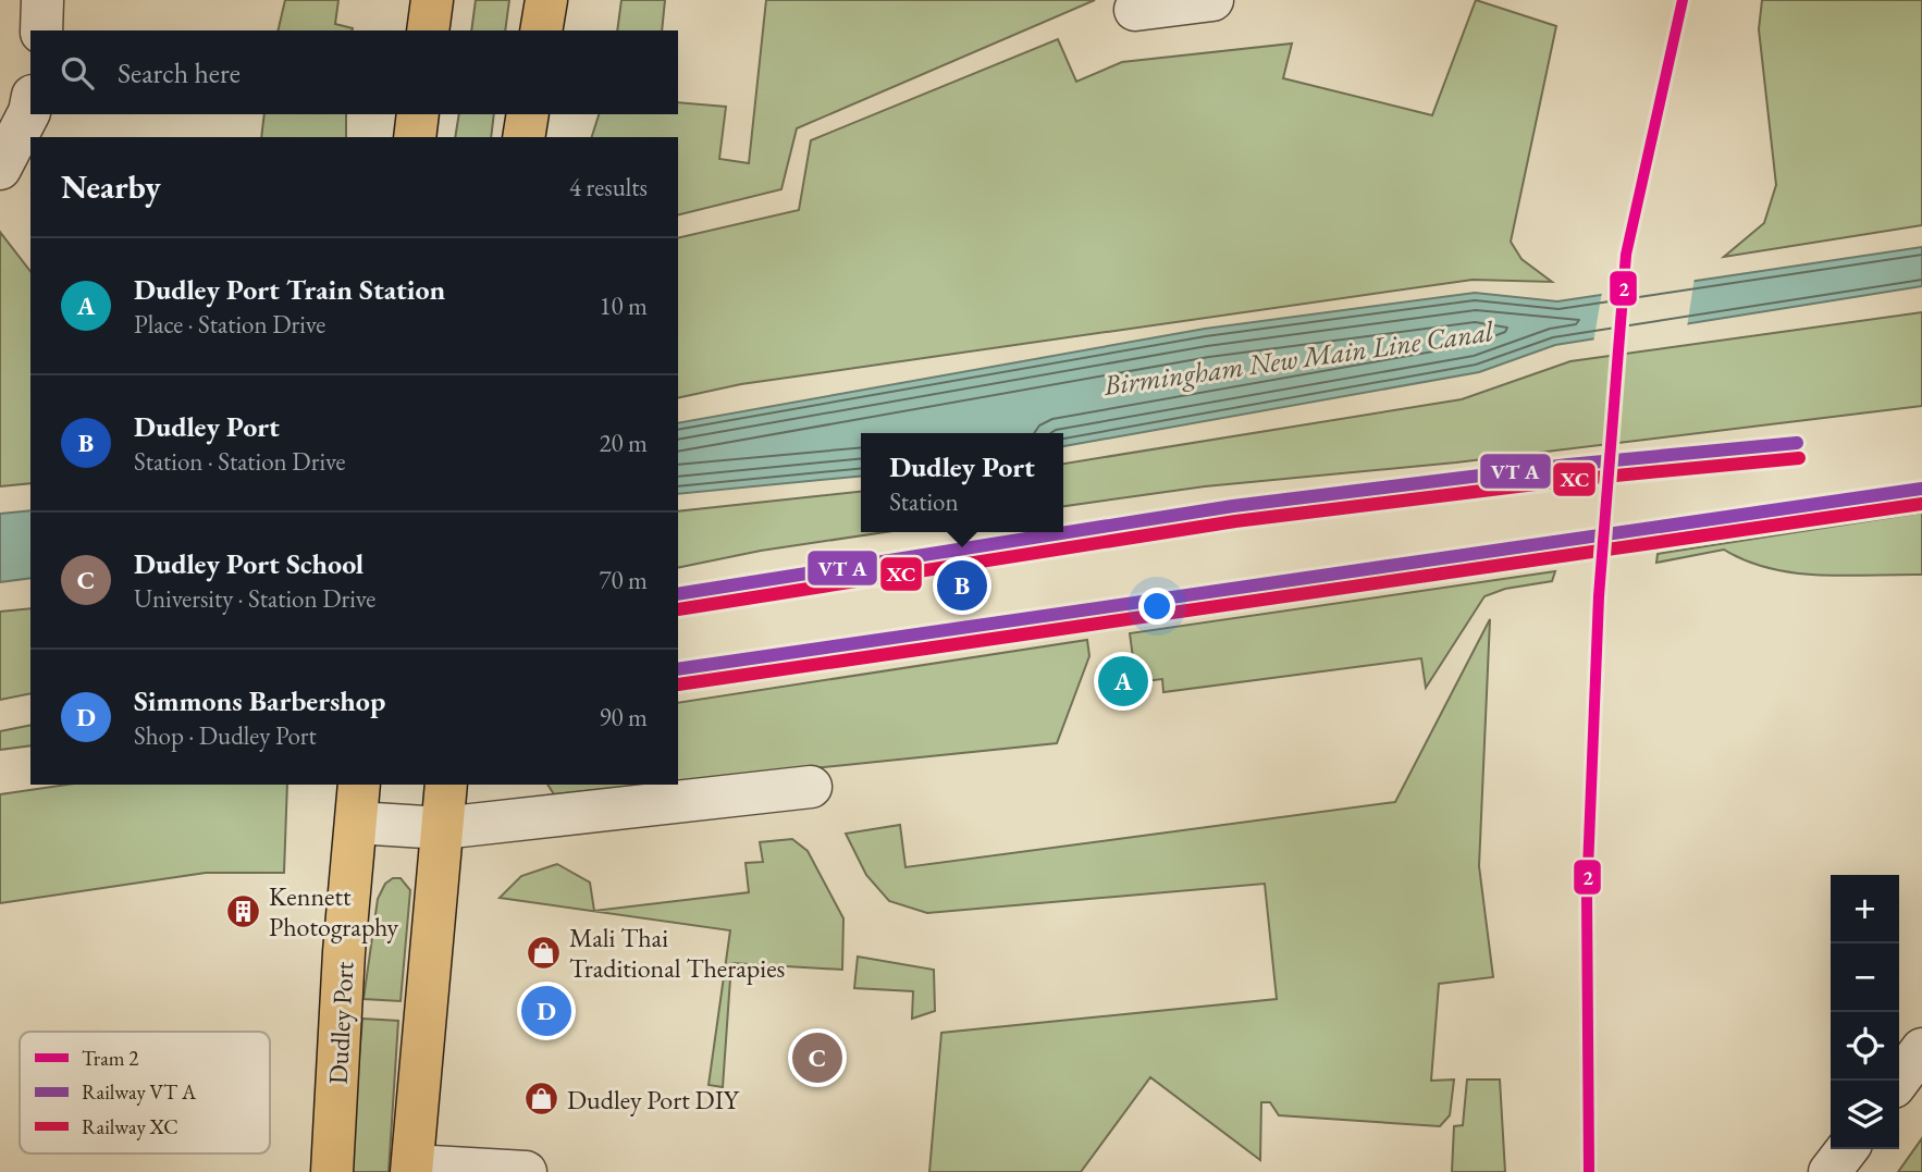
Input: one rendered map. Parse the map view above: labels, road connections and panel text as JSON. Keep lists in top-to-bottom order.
{
  "streets": {
    "highway": ["Dudley Port"]
  },
  "water": ["Birmingham New Main Line Canal"],
  "places": {
    "building": ["Kennett Photography"],
    "shop": ["Mali Thai Traditional Therapies", "Dudley Port DIY"]
  },
  "lines": ["tram line 2", "rail line XC"],
  "legend": ["Tram 2", "Railway VT A", "Railway XC"],
  "page": {
    "search": "Search here",
    "heading": ["Nearby", "4 results"],
    "list": [
      {
        "mark": "A",
        "name": "Dudley Port Train Station",
        "note": "Place · Station Drive",
        "value": "10 m"
      },
      {
        "mark": "B",
        "name": "Dudley Port",
        "note": "Station · Station Drive",
        "value": "20 m"
      },
      {
        "mark": "C",
        "name": "Dudley Port School",
        "note": "University · Station Drive",
        "value": "70 m"
      },
      {
        "mark": "D",
        "name": "Simmons Barbershop",
        "note": "Shop · Dudley Port",
        "value": "90 m"
      }
    ],
    "popup": ["Dudley Port", "Station"],
    "pins": [
      "B",
      "A",
      "D",
      "C"
    ],
    "map_buttons": ["+", "−"]
  }
}
